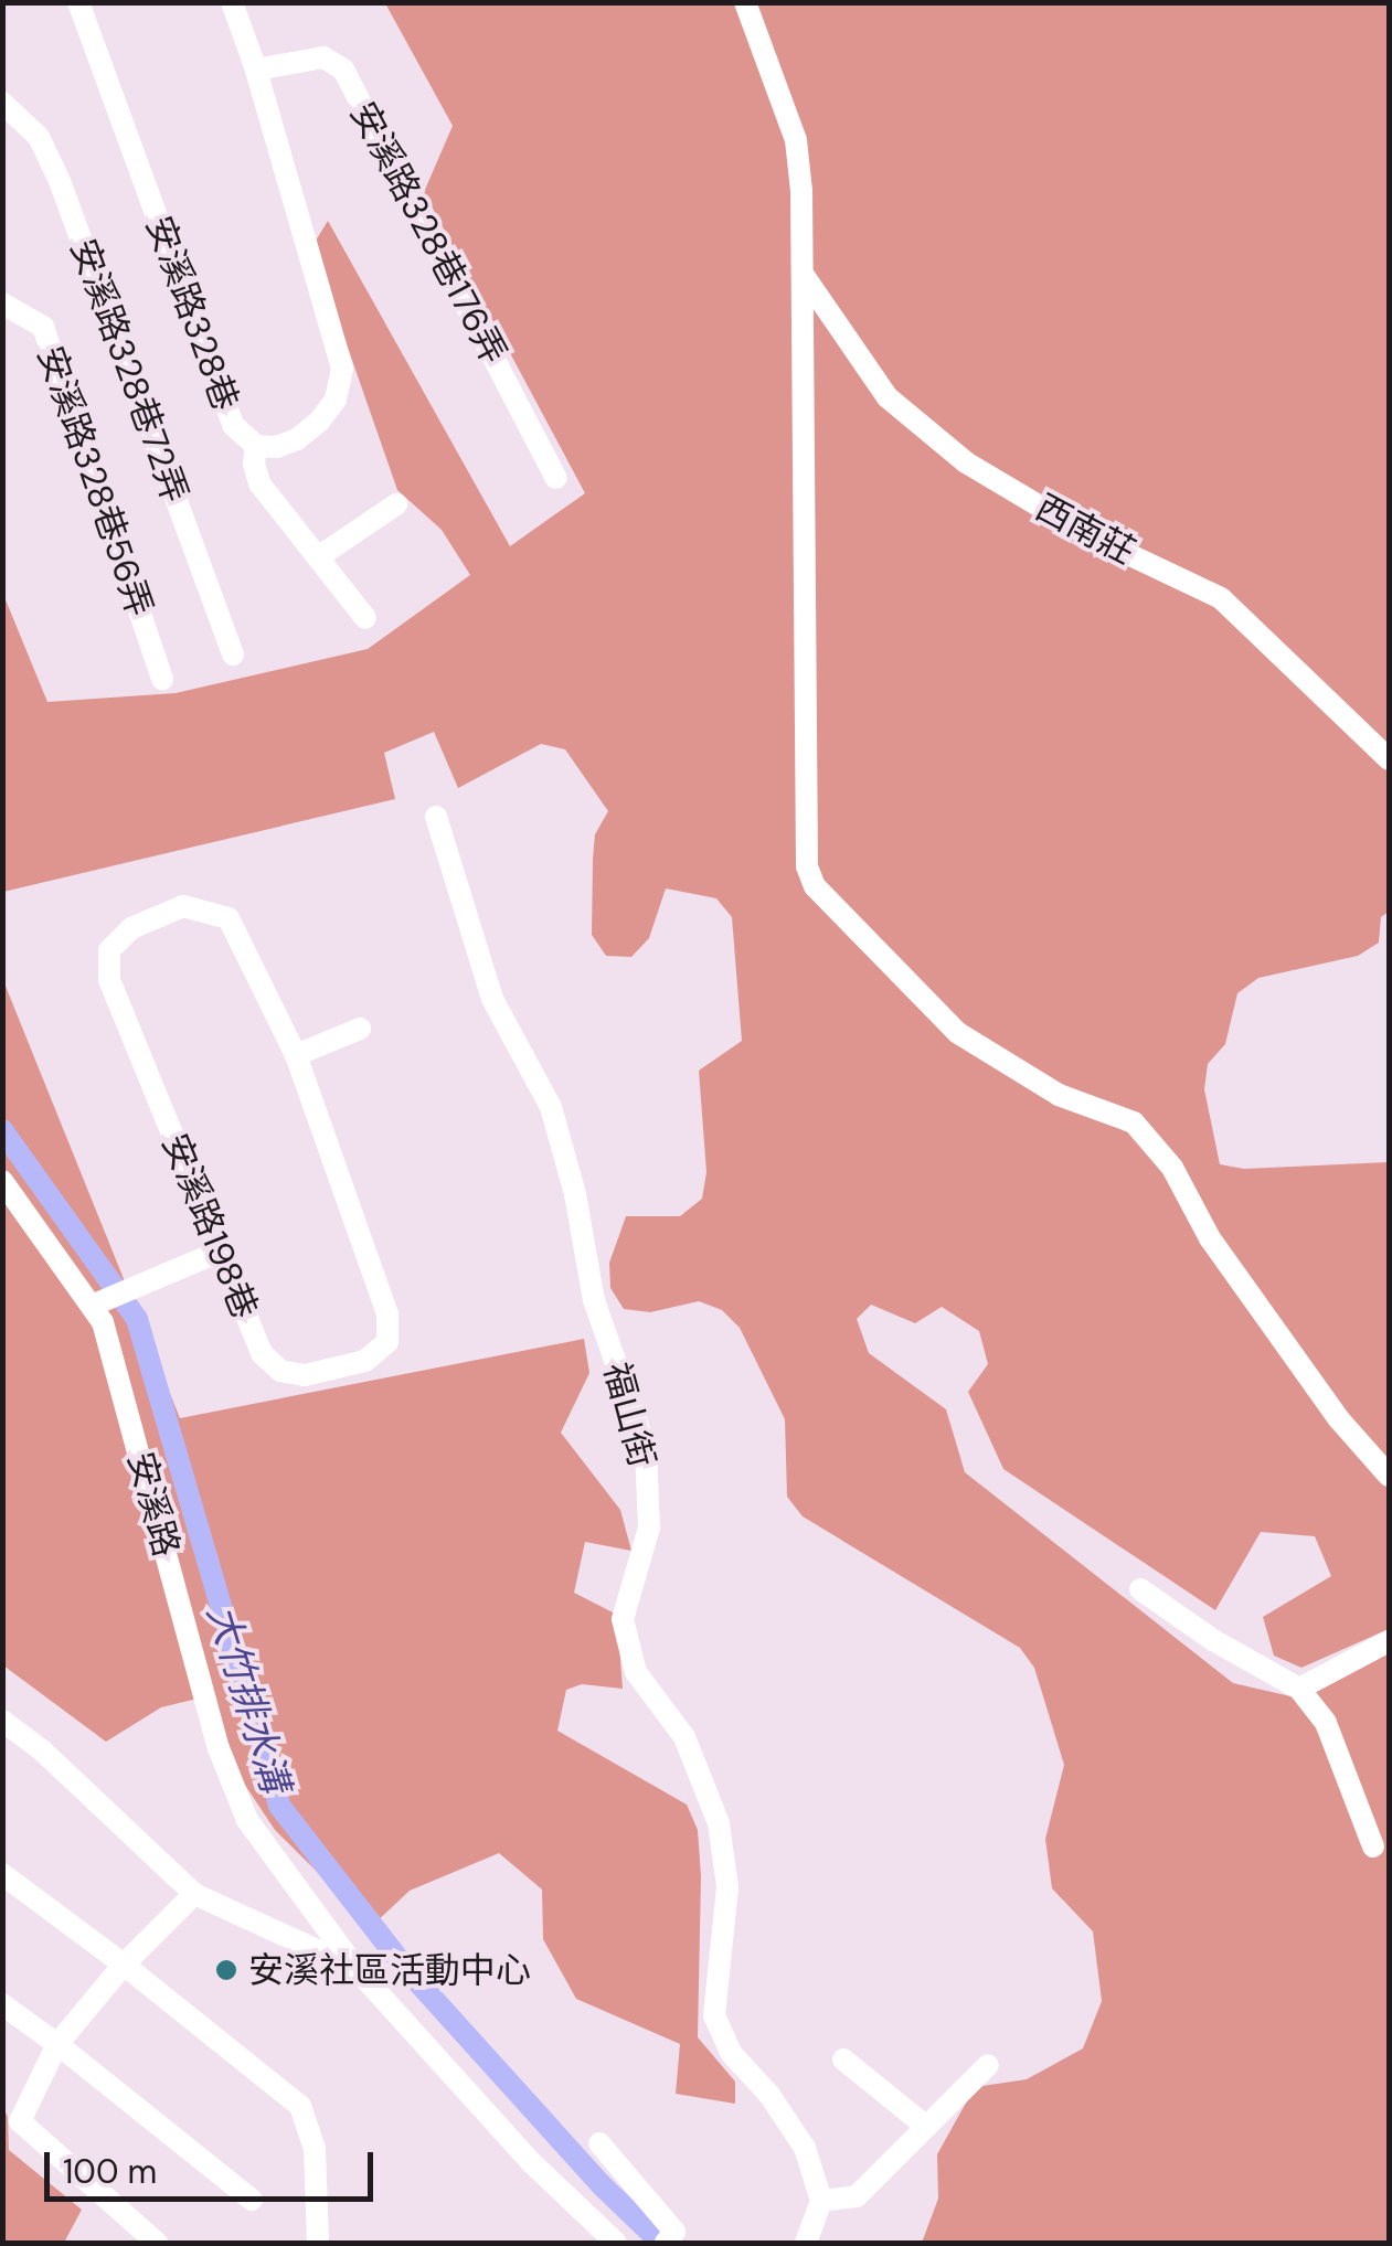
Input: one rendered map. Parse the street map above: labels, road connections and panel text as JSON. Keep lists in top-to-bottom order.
{
  "streets": {
    "street": [
      "安溪路328巷176弄",
      "安溪路328巷",
      "安溪路328巷72弄",
      "安溪路328巷56弄",
      "西南莊",
      "安溪路198巷",
      "福山街",
      "安溪路"
    ]
  },
  "crossings": [
    ["安溪路328巷176弄", "安溪路328巷"]
  ],
  "water": ["大竹排水溝"],
  "places": ["安溪社區活動中心"],
  "scale_bar": "100 m"
}
